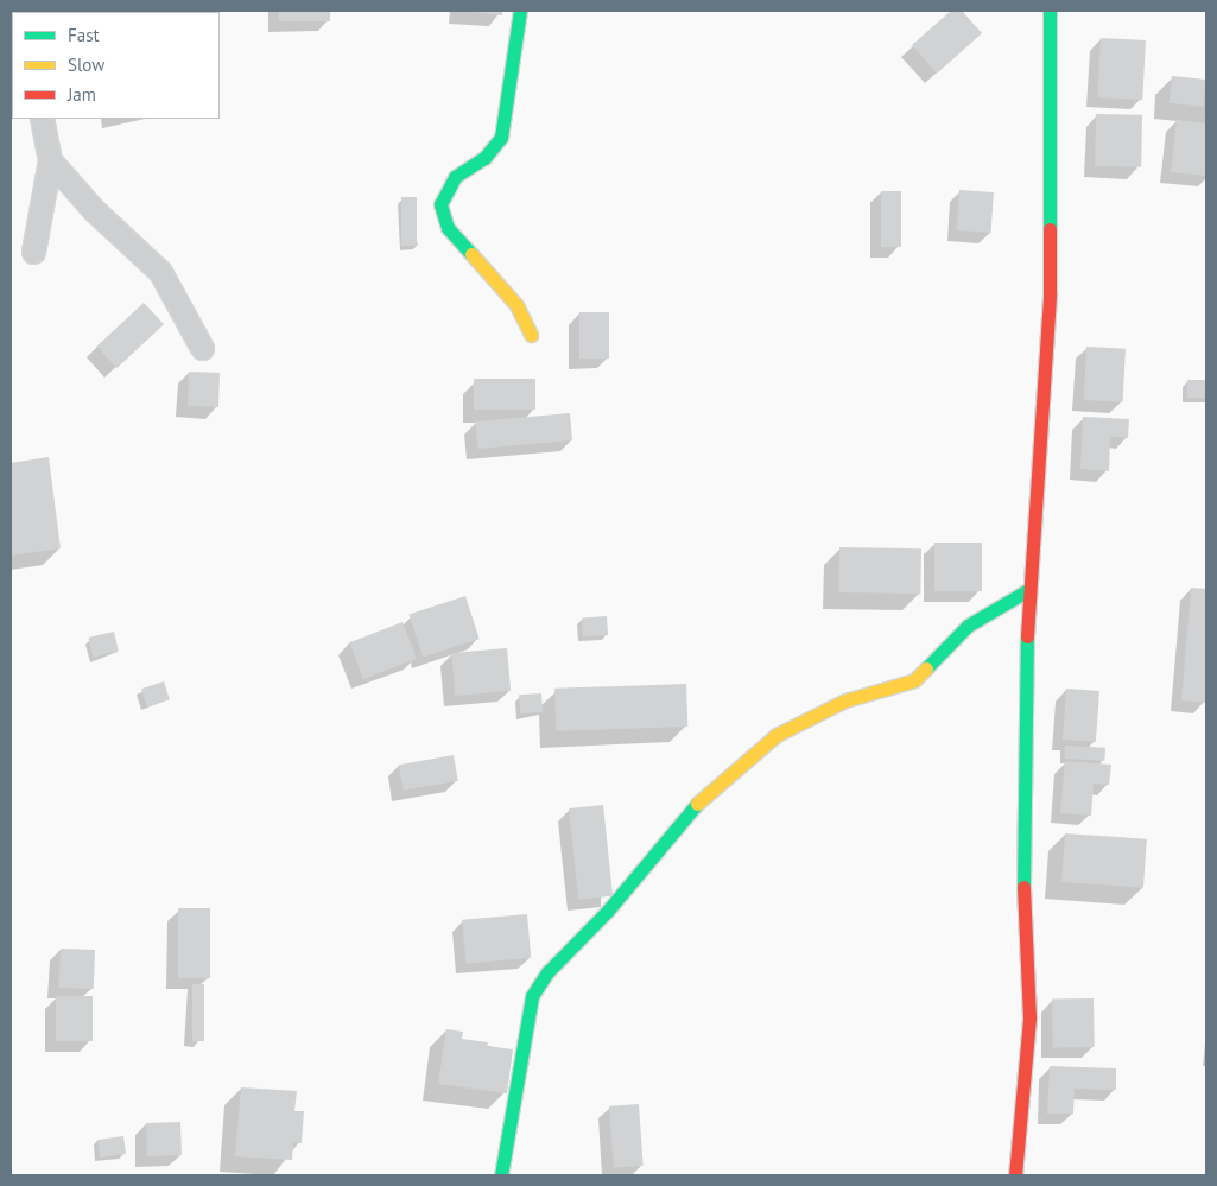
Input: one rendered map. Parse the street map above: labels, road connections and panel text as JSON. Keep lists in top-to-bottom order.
{
  "legend": ["Fast", "Slow", "Jam"]
}
